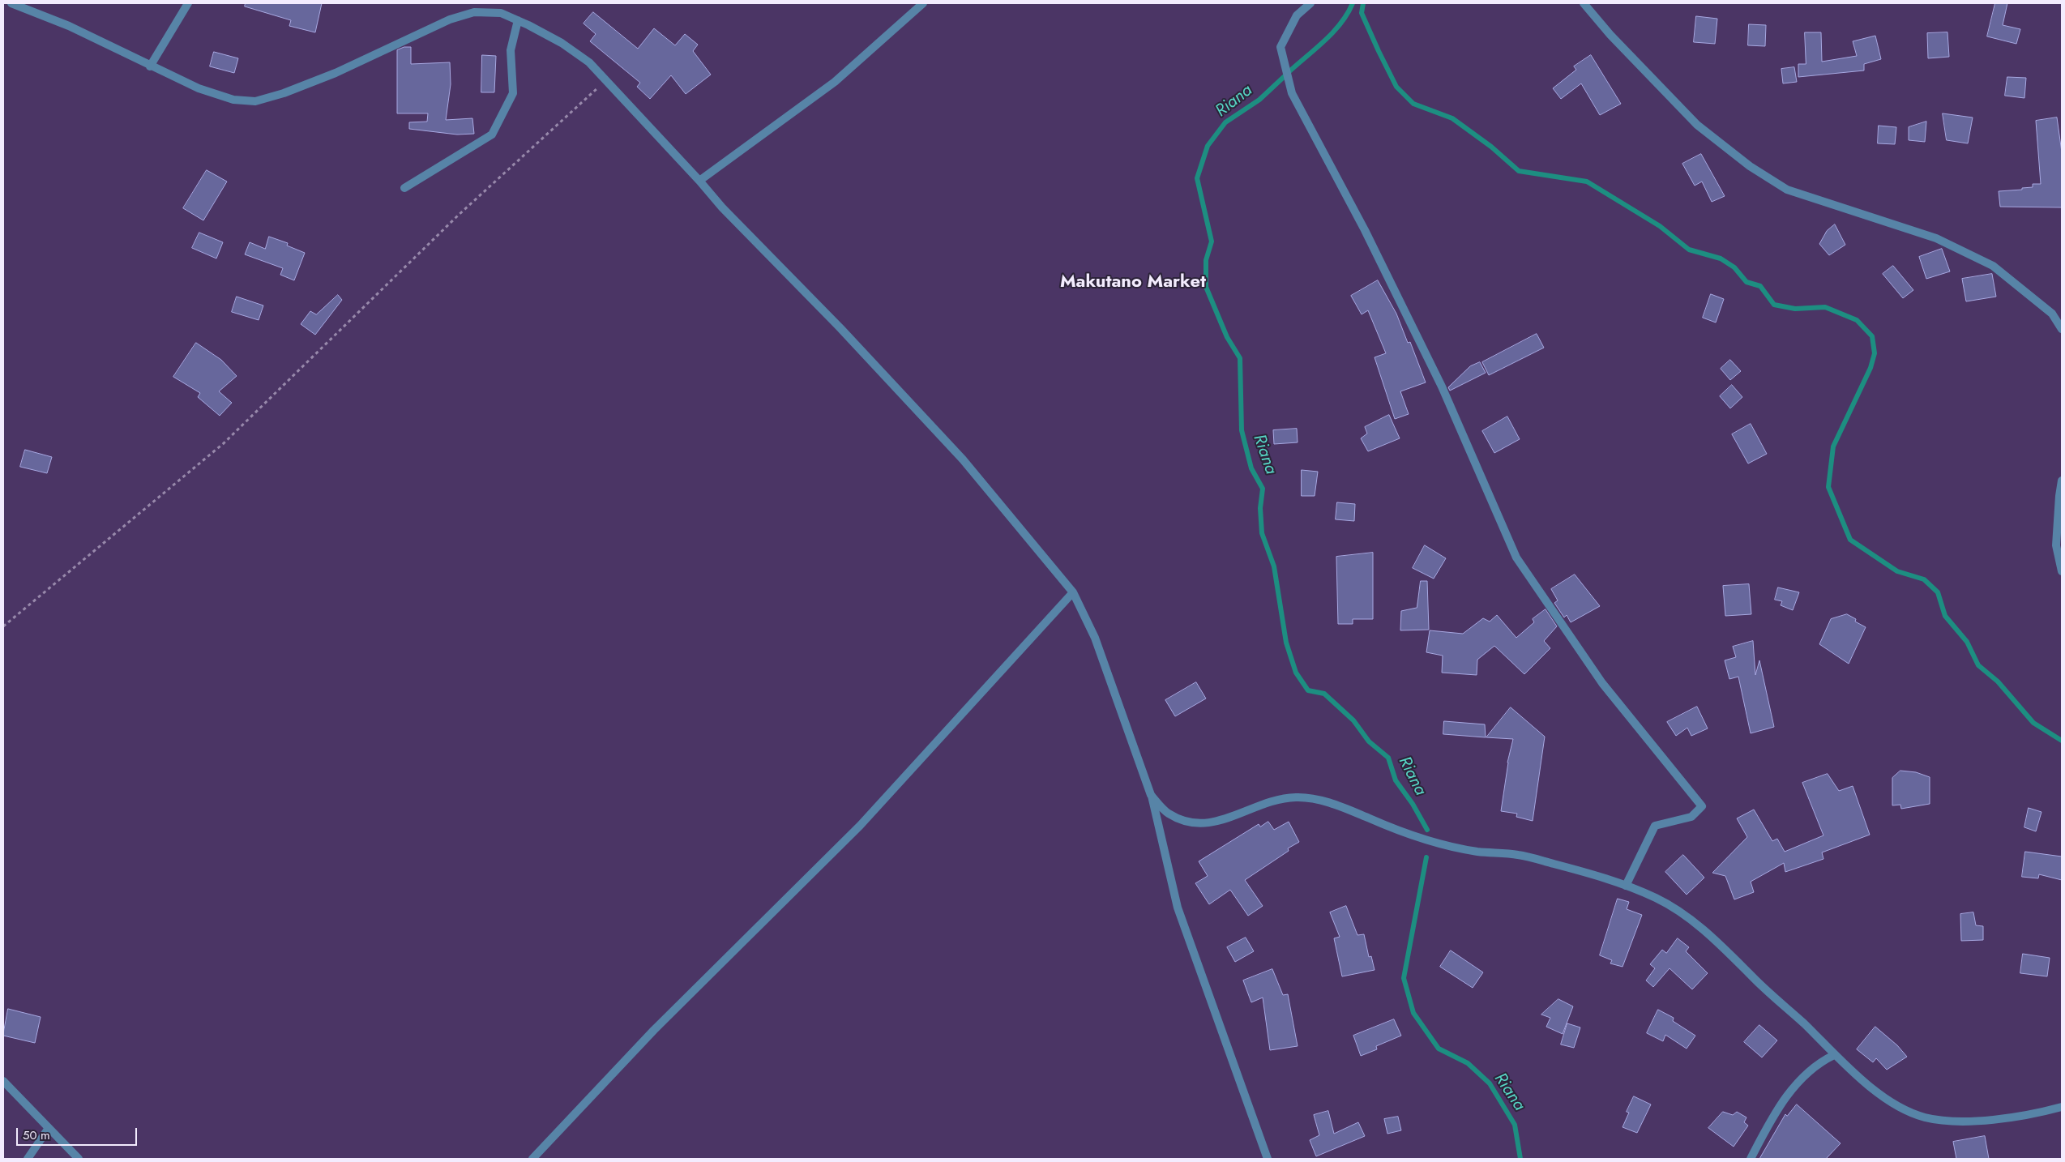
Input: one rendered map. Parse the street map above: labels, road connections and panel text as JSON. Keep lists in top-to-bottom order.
{
  "districts": ["Makutano Market"],
  "water": ["Riana"],
  "scale_bar": "50 m"
}
